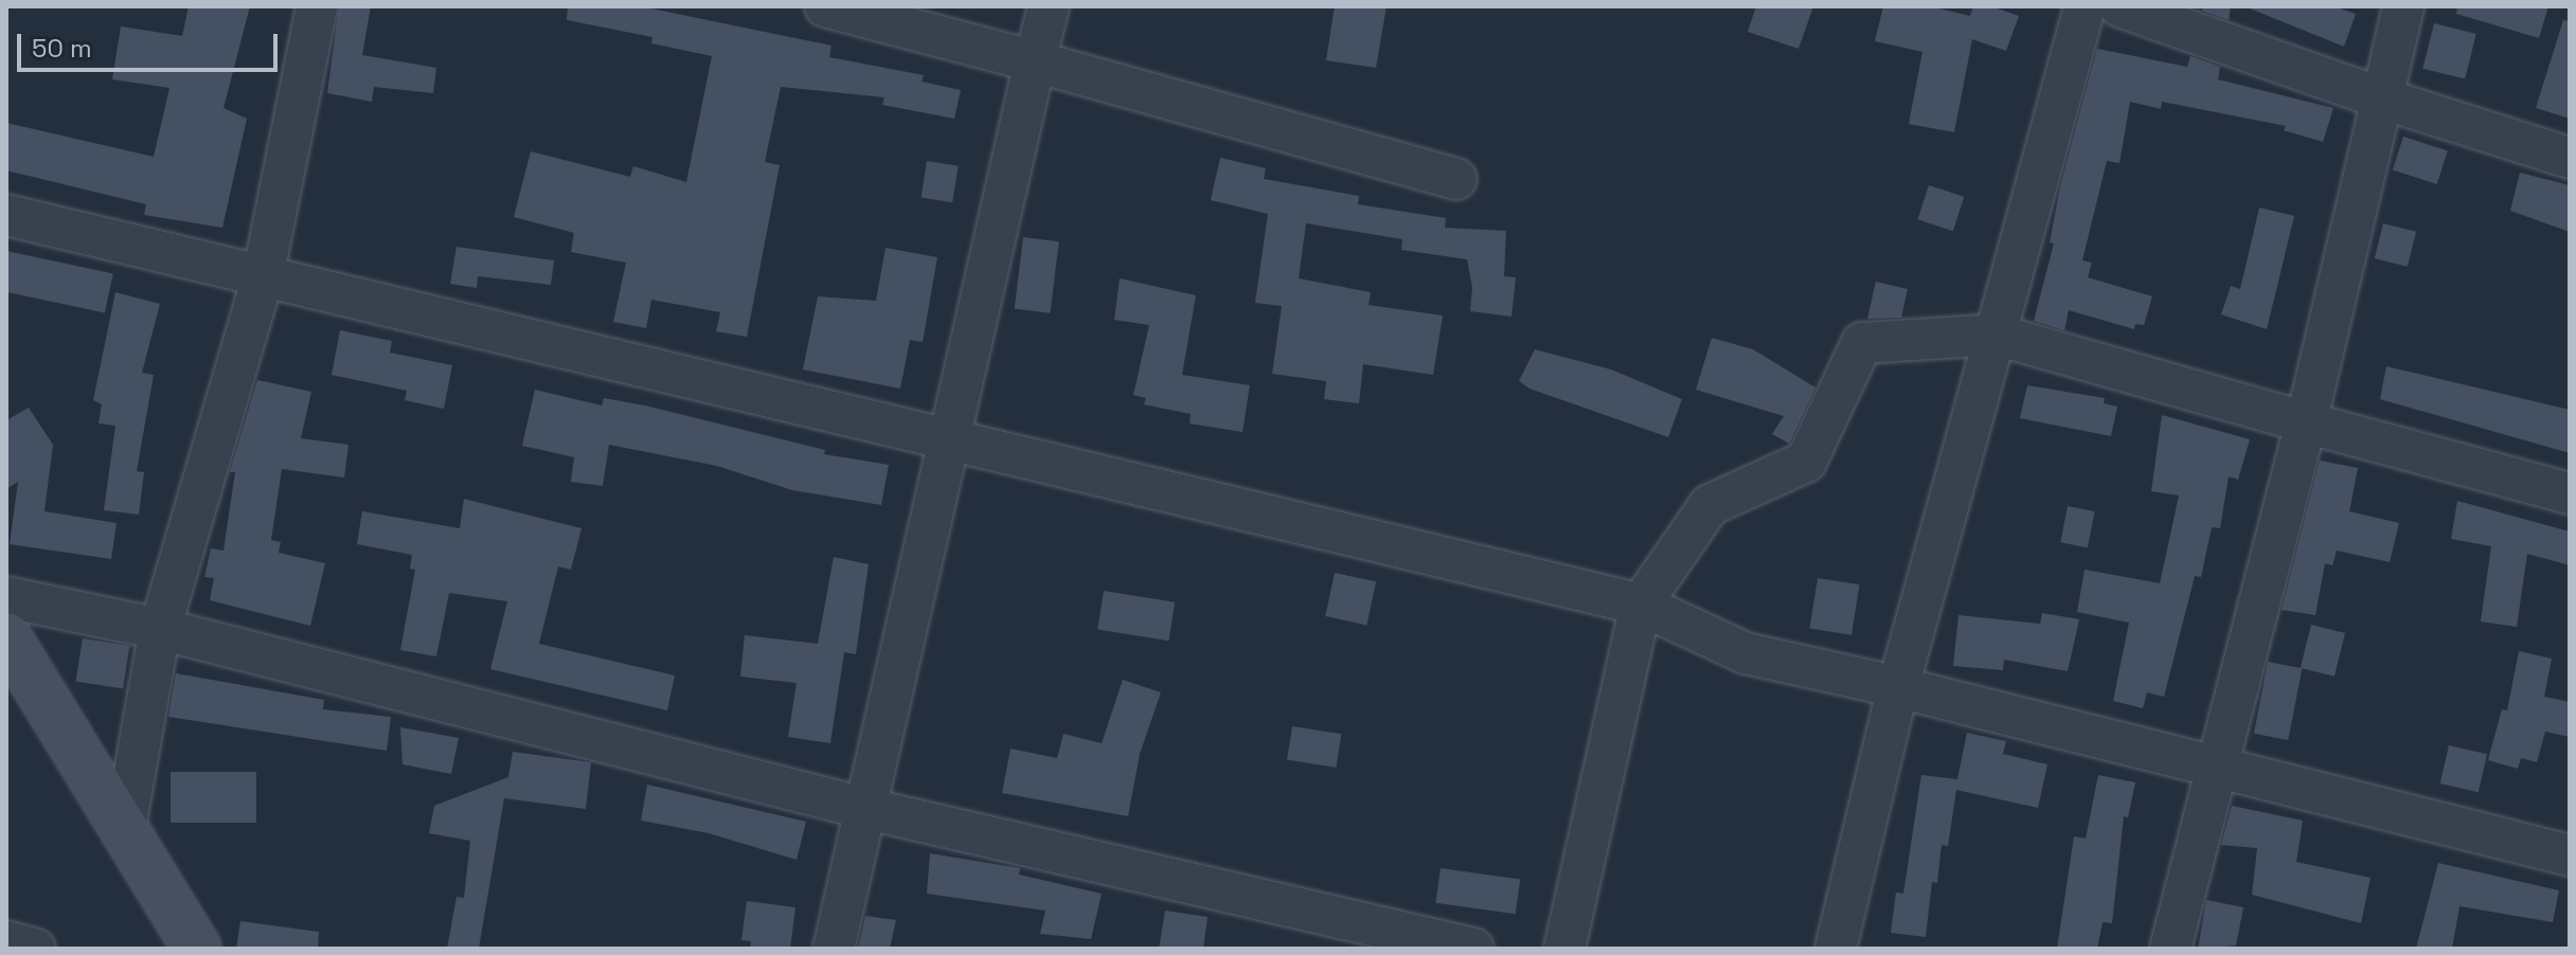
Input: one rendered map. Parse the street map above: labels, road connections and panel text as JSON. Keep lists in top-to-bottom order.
{
  "scale_bar": "50 m"
}
